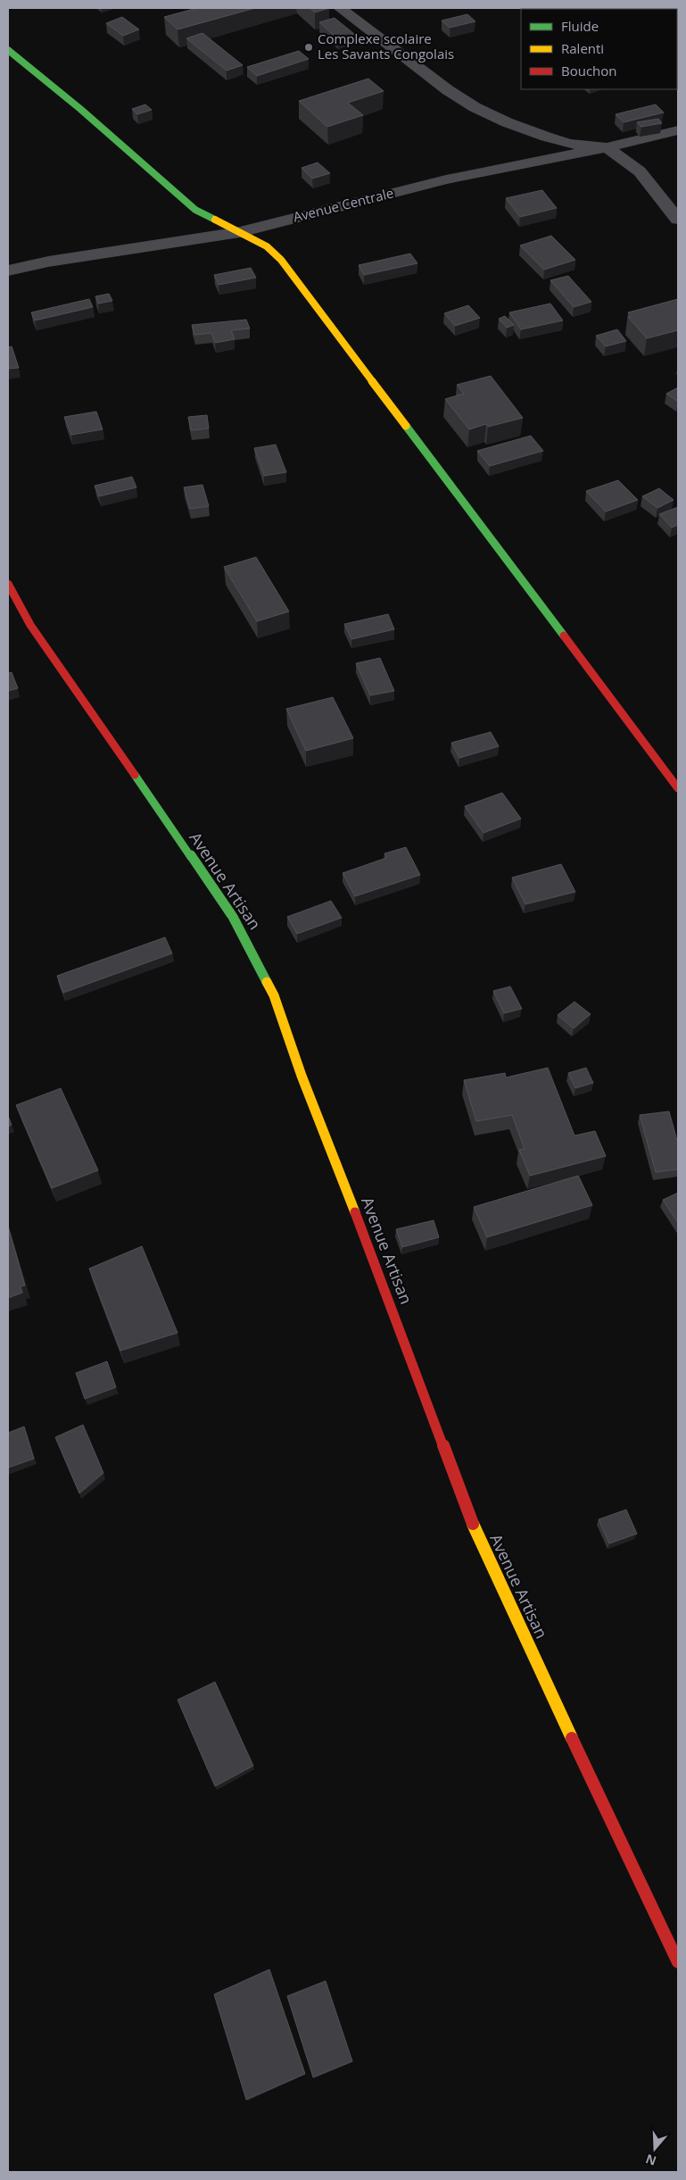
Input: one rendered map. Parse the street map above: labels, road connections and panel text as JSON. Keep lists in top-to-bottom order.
{
  "streets": {
    "street": ["Avenue Centrale", "Avenue Artisan"]
  },
  "places": ["Complexe scolaire Les Savants Congolais"],
  "legend": ["Fluide", "Ralenti", "Bouchon"],
  "north": "bottom"
}
